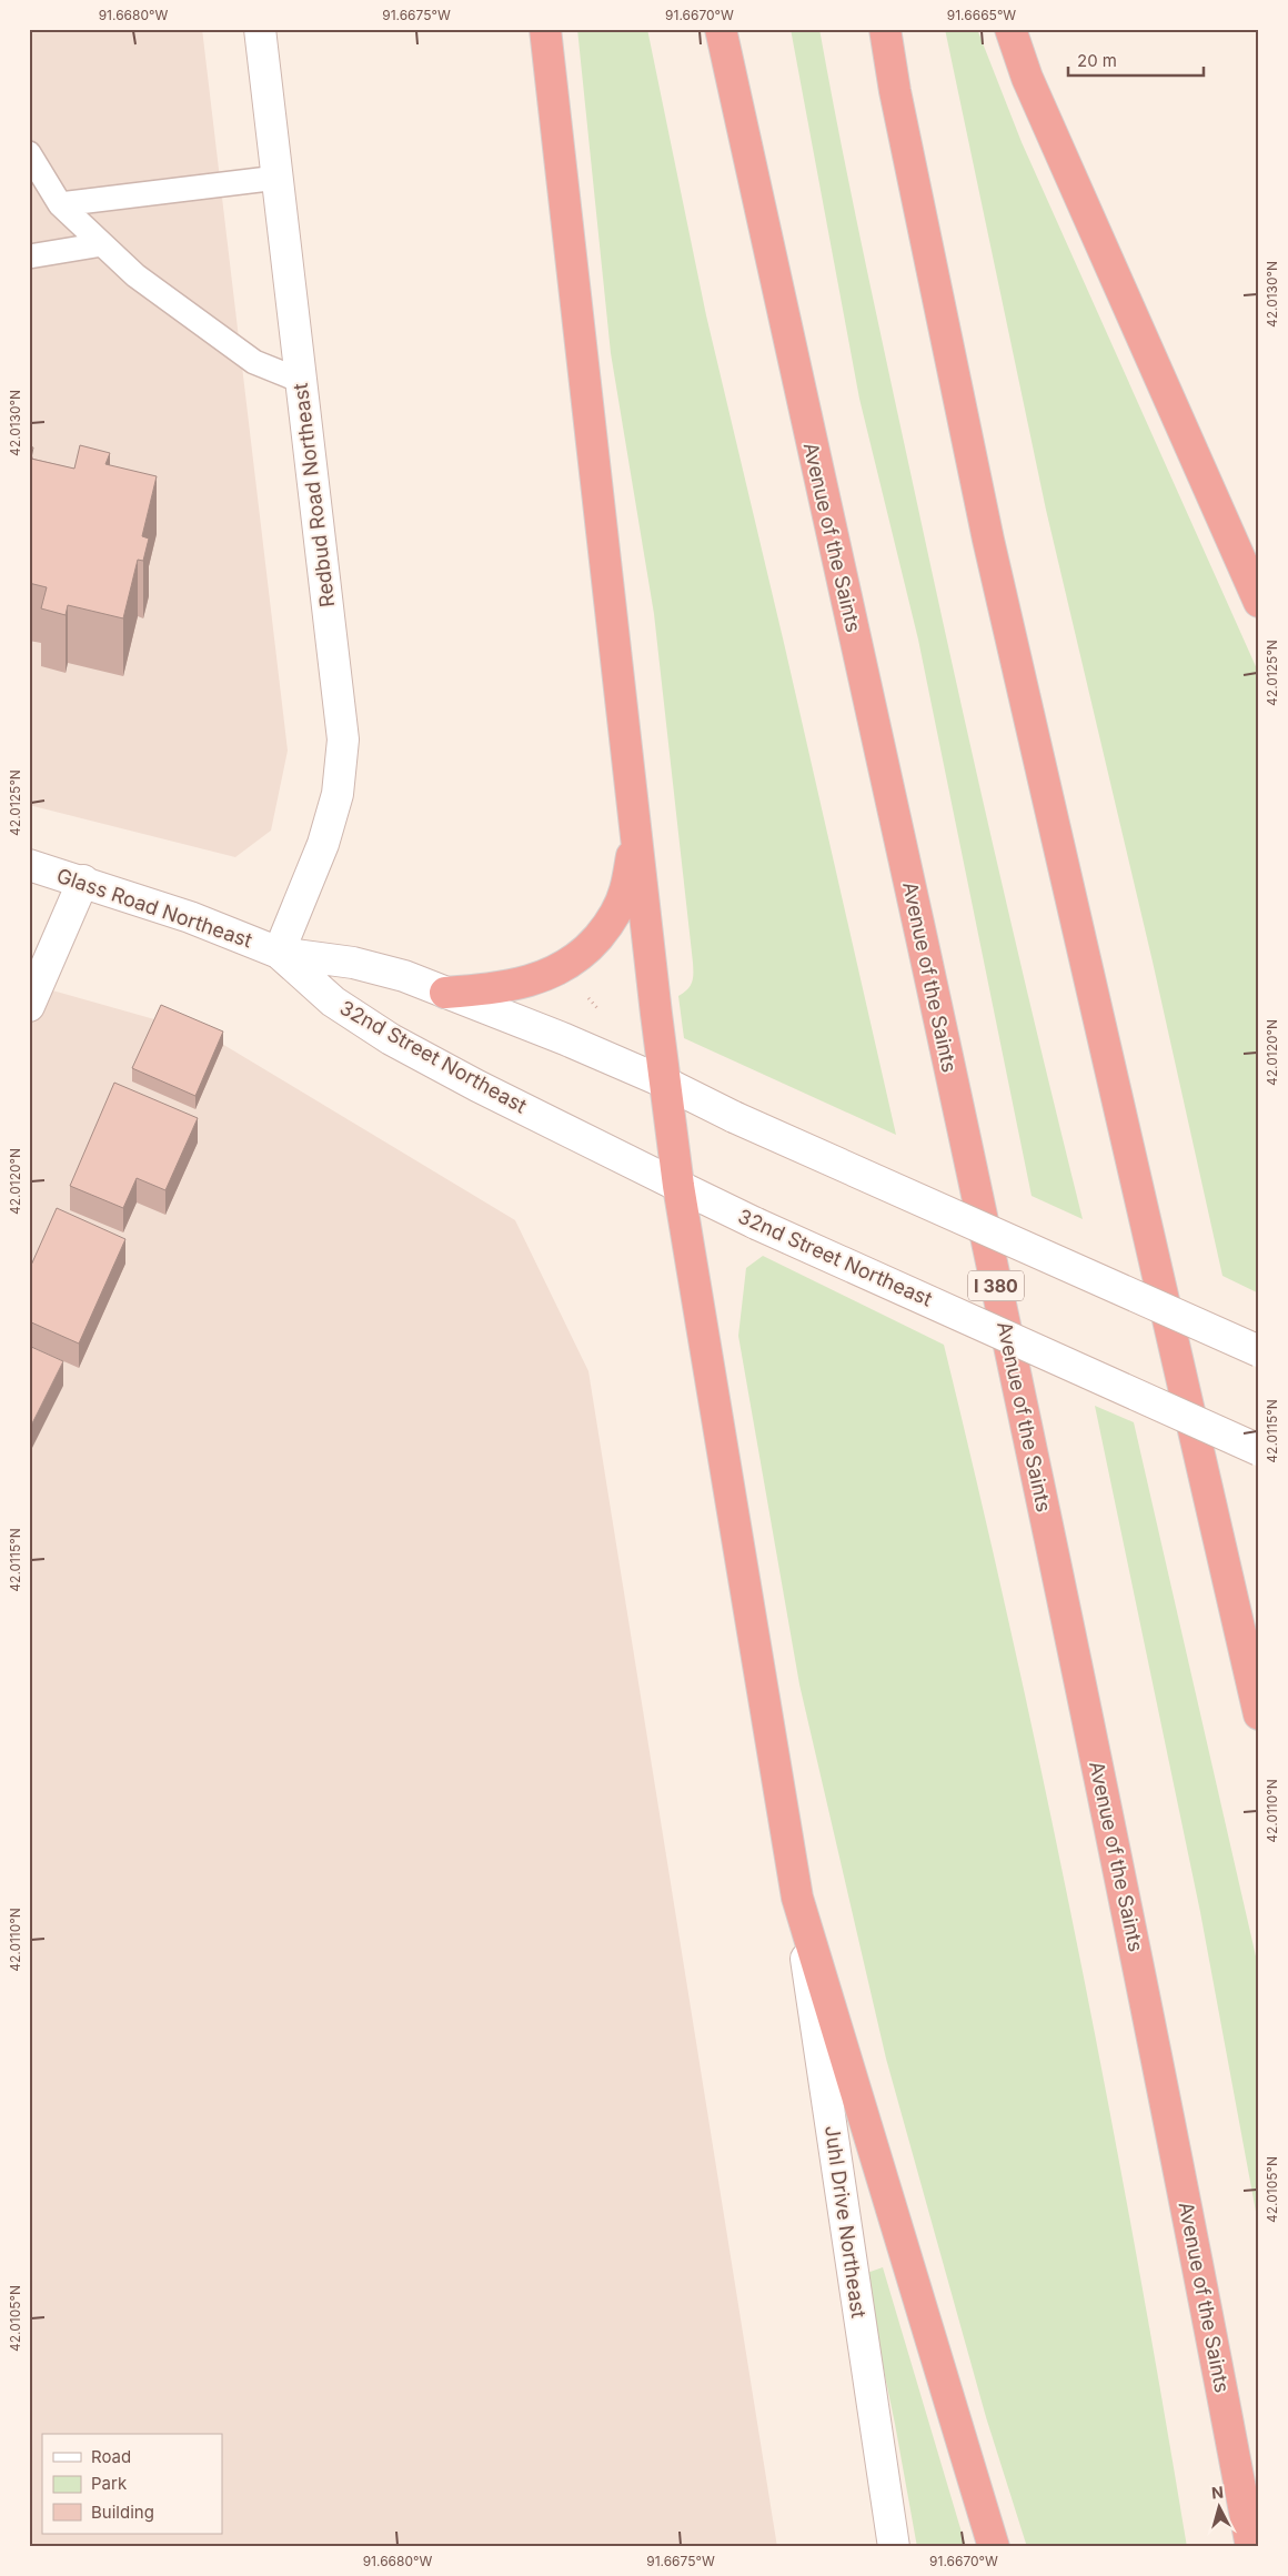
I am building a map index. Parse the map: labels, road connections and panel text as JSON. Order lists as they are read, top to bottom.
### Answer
{
  "streets": {
    "highway": ["Avenue of the Saints", "I 380"],
    "street": [
      "Redbud Road Northeast",
      "Glass Road Northeast",
      "32nd Street Northeast",
      "Juhl Drive Northeast"
    ]
  },
  "crossings": [
    ["Redbud Road Northeast", "Glass Road Northeast"],
    ["Redbud Road Northeast", "32nd Street Northeast"],
    ["Glass Road Northeast", "32nd Street Northeast"]
  ],
  "legend": ["Road", "Park", "Building"],
  "scale_bar": "20 m",
  "north": "top",
  "coordinates": [
    "91.6680°W",
    "91.6675°W",
    "91.6670°W",
    "91.6665°W",
    "42.0130°N",
    "42.0125°N",
    "42.0120°N",
    "42.0115°N",
    "42.0110°N",
    "42.0105°N"
  ]
}
